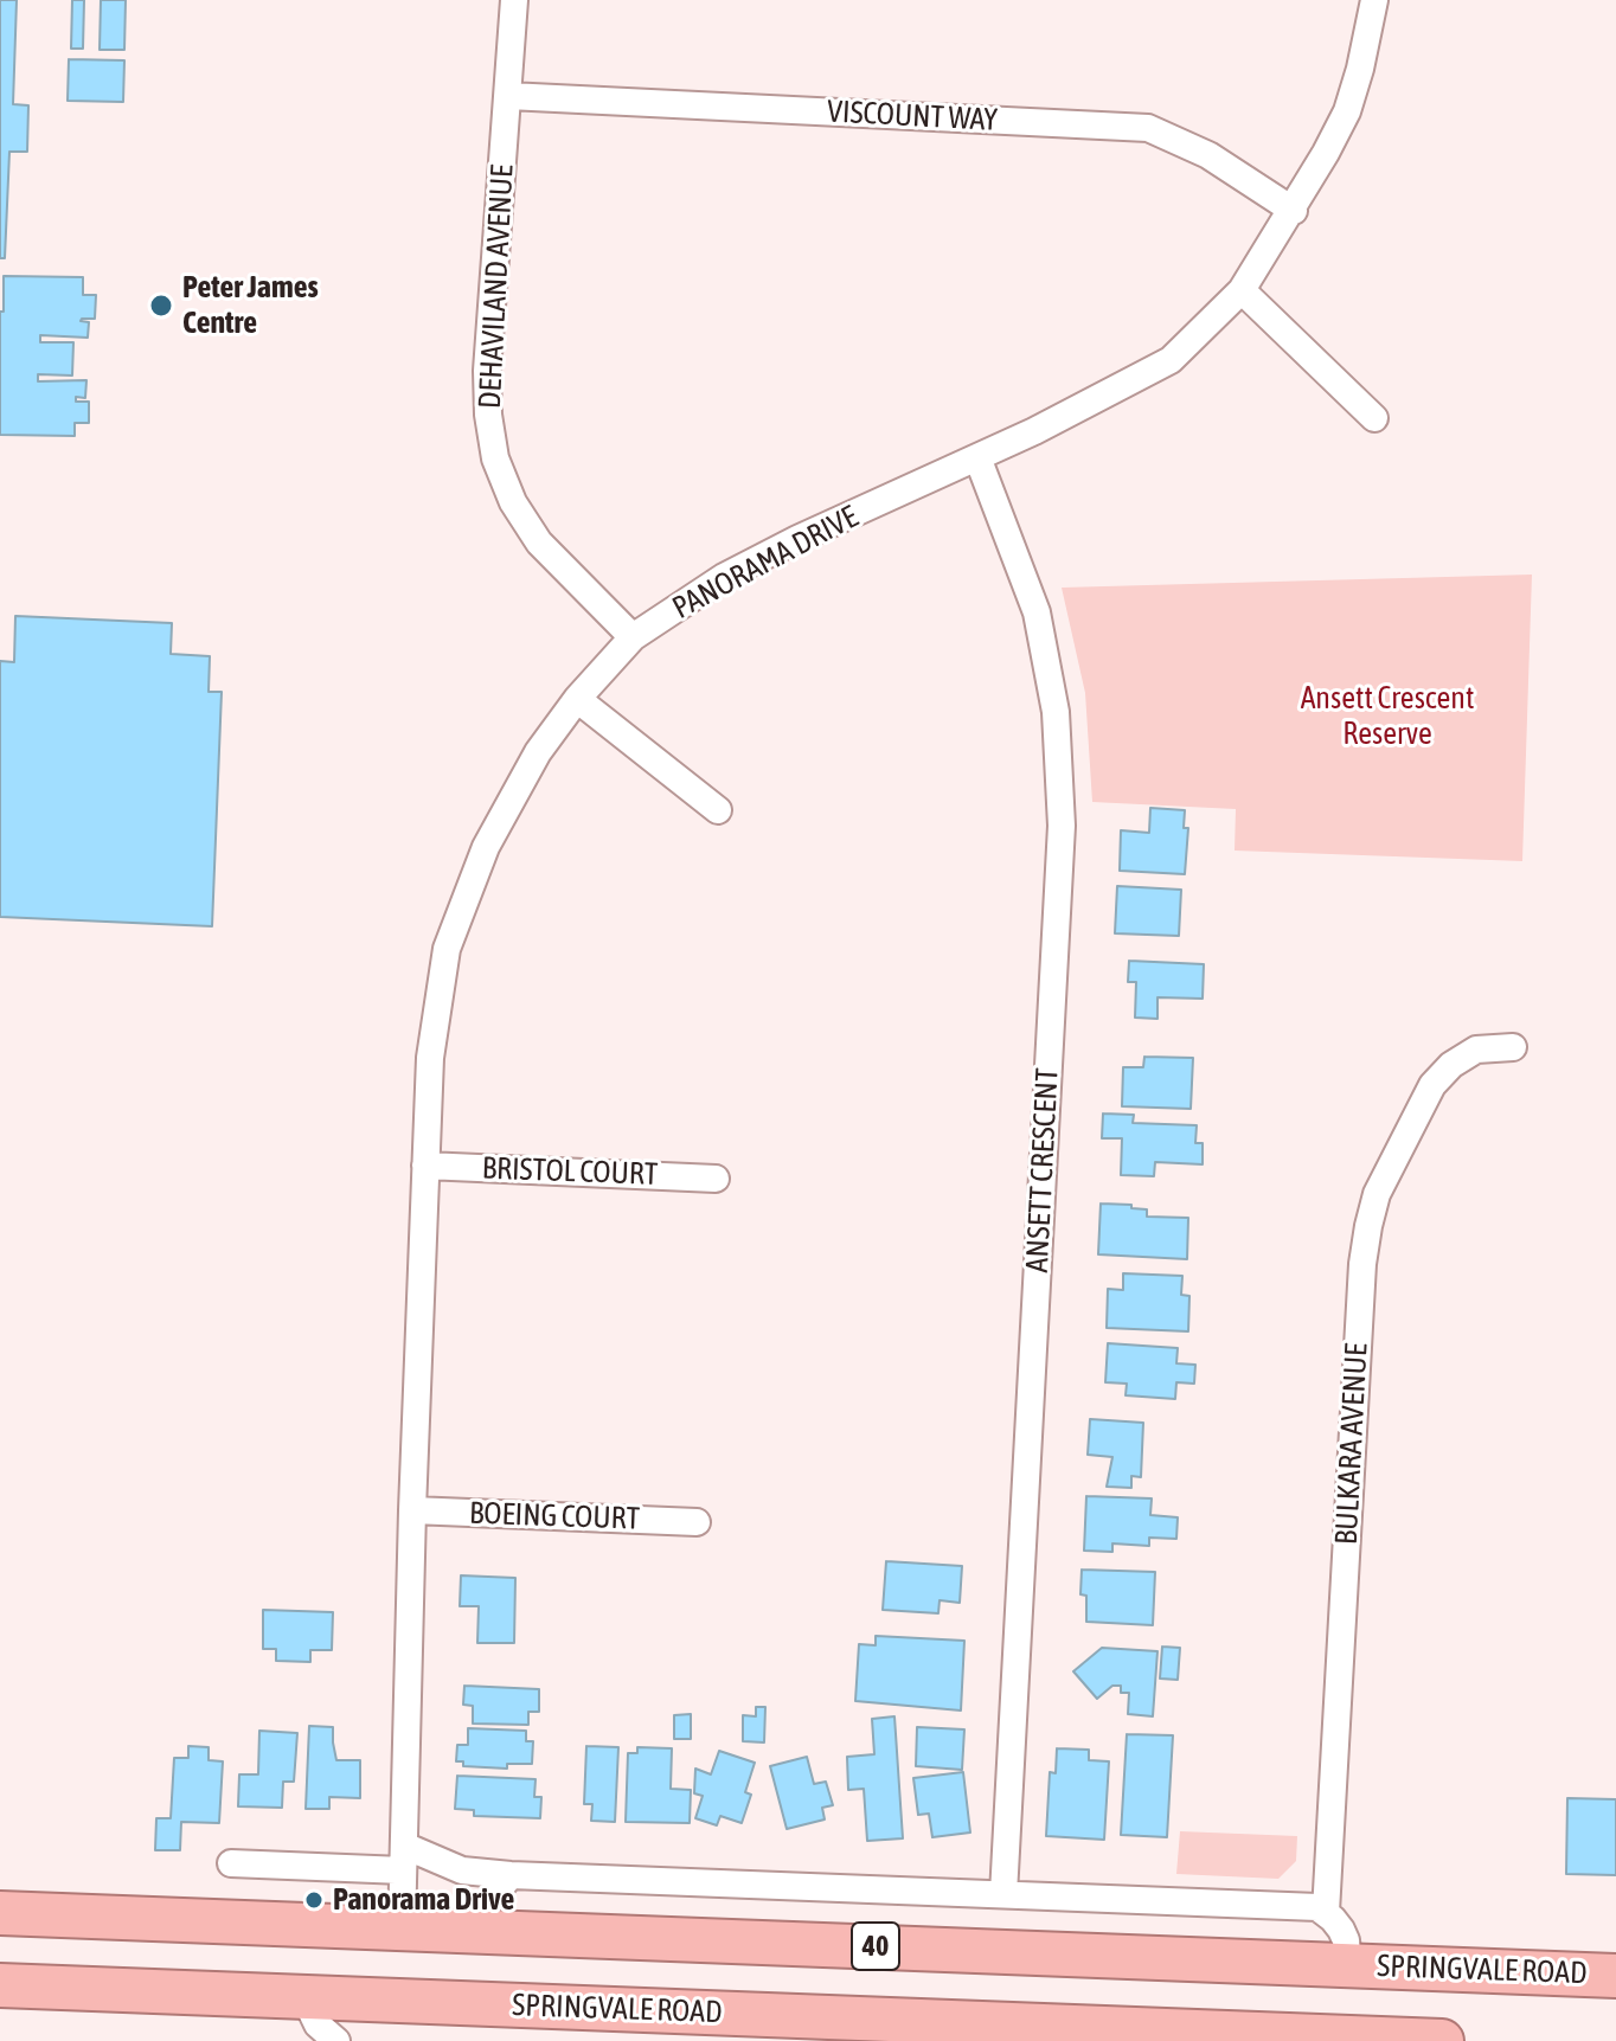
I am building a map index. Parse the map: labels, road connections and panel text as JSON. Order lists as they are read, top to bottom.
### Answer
{
  "streets": {
    "highway": ["40", "SPRINGVALE ROAD"],
    "street": [
      "VISCOUNT WAY",
      "DEHAVILAND AVENUE",
      "PANORAMA DRIVE",
      "ANSETT CRESCENT",
      "BRISTOL COURT",
      "BULKARA AVENUE",
      "BOEING COURT"
    ]
  },
  "crossings": [
    ["VISCOUNT WAY", "DEHAVILAND AVENUE"],
    ["VISCOUNT WAY", "PANORAMA DRIVE"],
    ["DEHAVILAND AVENUE", "PANORAMA DRIVE"],
    ["PANORAMA DRIVE", "ANSETT CRESCENT"],
    ["PANORAMA DRIVE", "BRISTOL COURT"],
    ["PANORAMA DRIVE", "BOEING COURT"],
    ["PANORAMA DRIVE", "SPRINGVALE ROAD"],
    ["BULKARA AVENUE", "SPRINGVALE ROAD"]
  ],
  "parks": ["Ansett Crescent Reserve"],
  "places": ["Peter James Centre", "Panorama Drive"]
}
